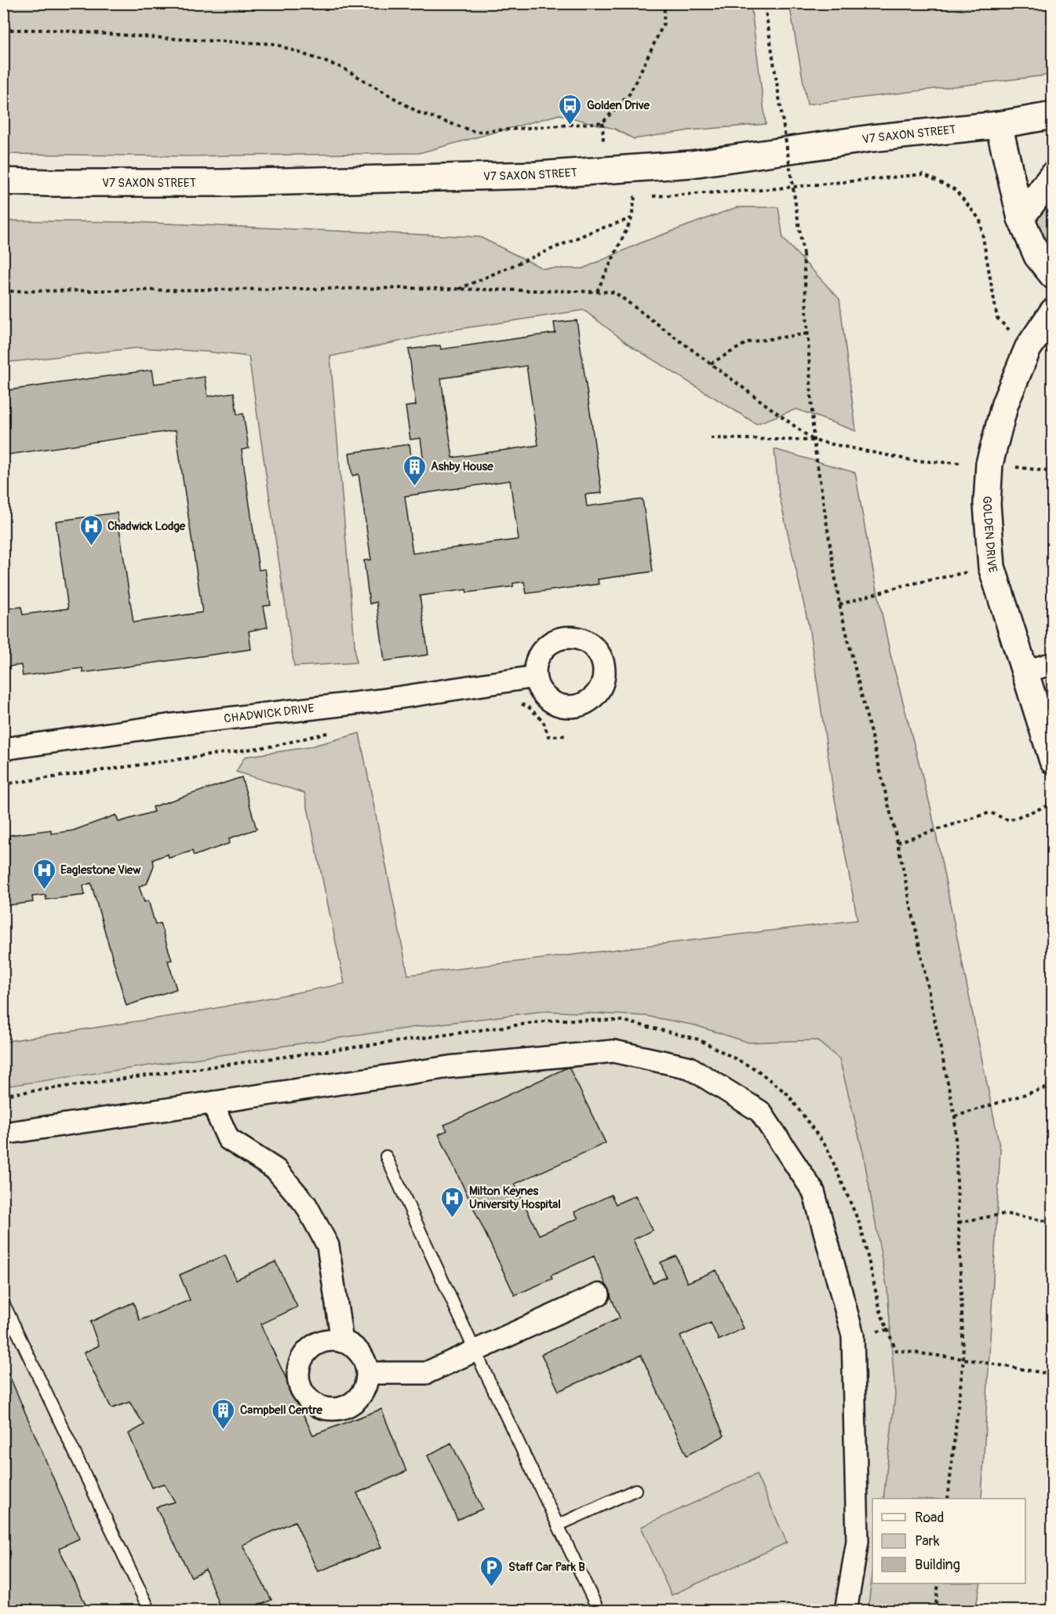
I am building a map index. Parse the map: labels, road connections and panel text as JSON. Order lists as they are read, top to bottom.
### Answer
{
  "streets": {
    "street": ["V7 SAXON STREET", "GOLDEN DRIVE", "CHADWICK DRIVE"]
  },
  "places": {
    "bus stop": ["Golden Drive"],
    "building": ["Ashby House", "Campbell Centre"],
    "hospital": ["Chadwick Lodge", "Eaglestone View", "Milton Keynes University Hospital"],
    "parking": ["Staff Car Park B"]
  },
  "legend": ["Road", "Park", "Building"]
}
